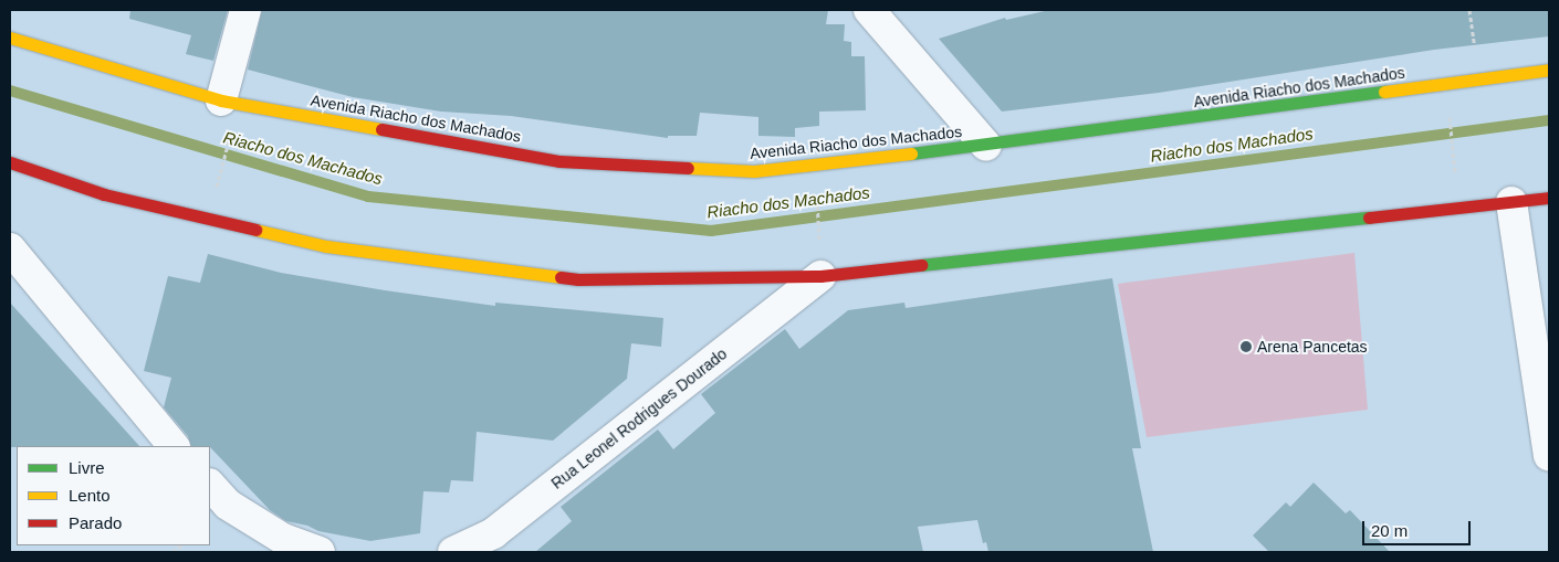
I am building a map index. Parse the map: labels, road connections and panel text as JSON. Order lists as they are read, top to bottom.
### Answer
{
  "streets": {
    "street": ["Avenida Riacho dos Machados", "Rua Leonel Rodrigues Dourado"]
  },
  "water": ["Riacho dos Machados"],
  "places": ["Arena Pancetas"],
  "legend": ["Livre", "Lento", "Parado"],
  "scale_bar": "20 m"
}
